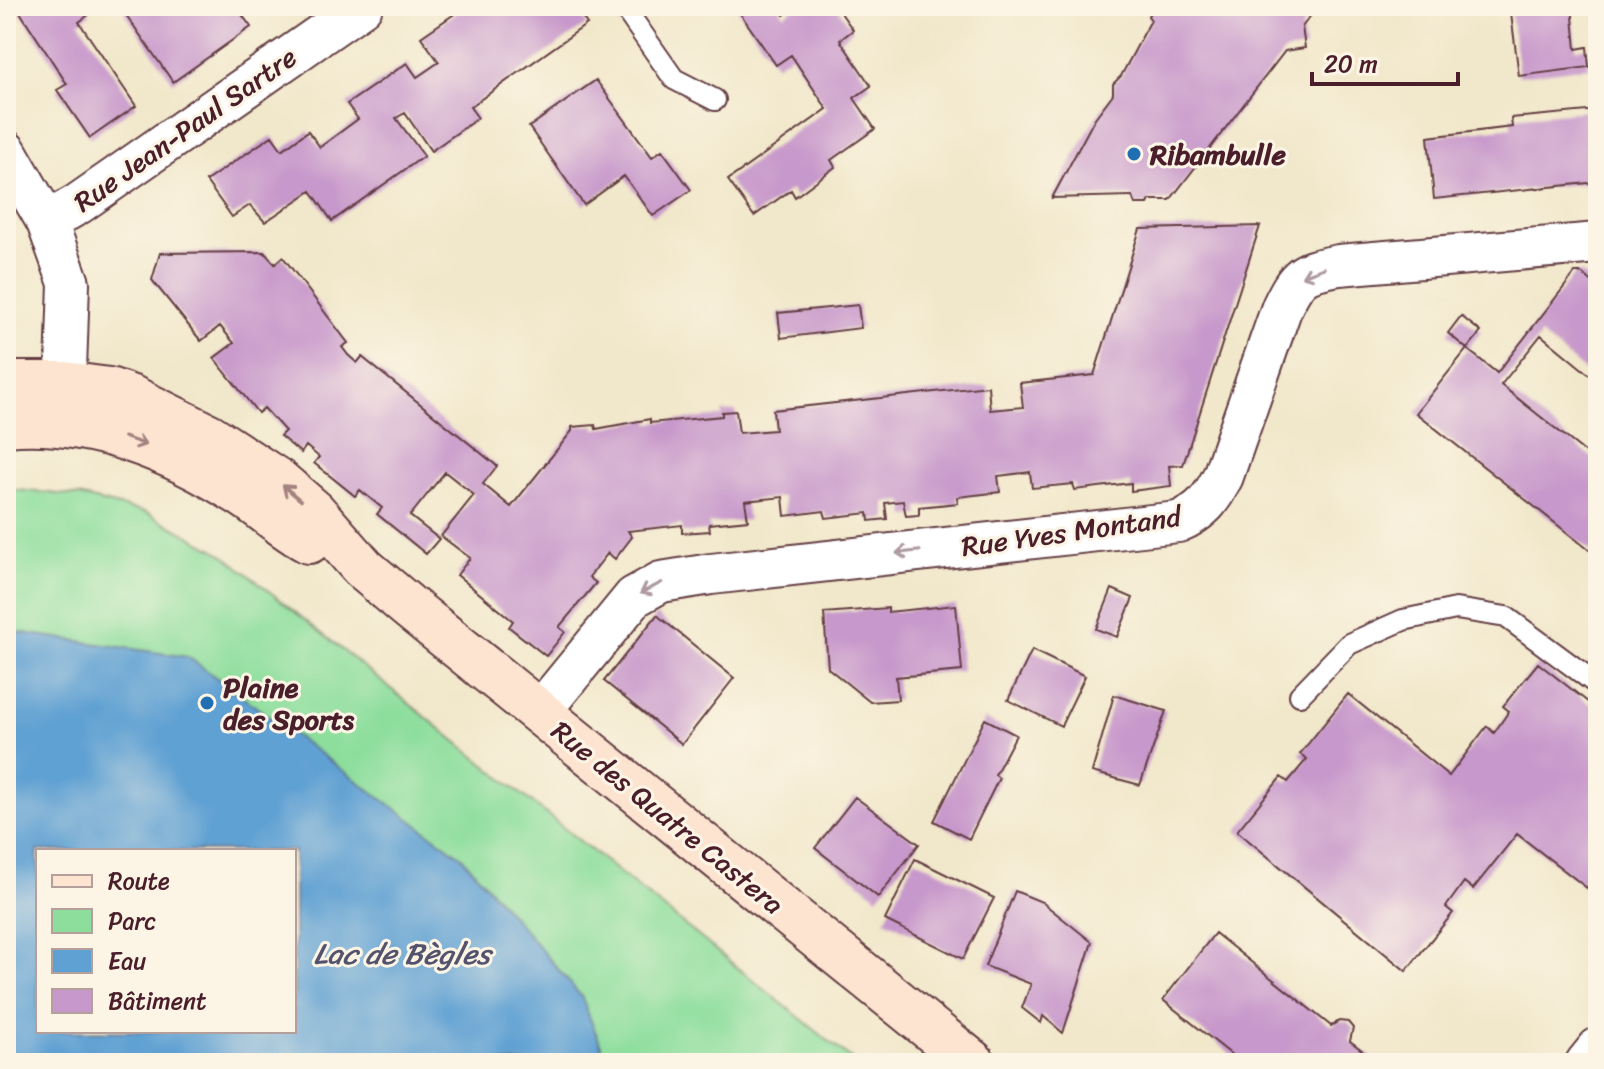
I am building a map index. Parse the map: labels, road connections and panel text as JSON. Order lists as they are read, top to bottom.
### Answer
{
  "streets": {
    "street": ["Rue Jean-Paul Sartre", "Rue Yves Montand", "Rue des Quatre Castera"]
  },
  "crossings": [
    ["Rue Yves Montand", "Rue des Quatre Castera"]
  ],
  "one_way": ["Rue Yves Montand"],
  "water": ["Lac de Bègles"],
  "places": ["Ribambulle", "Plaine des Sports"],
  "legend": [
    "Route",
    "Parc",
    "Eau",
    "Bâtiment"
  ],
  "scale_bar": "20 m"
}
